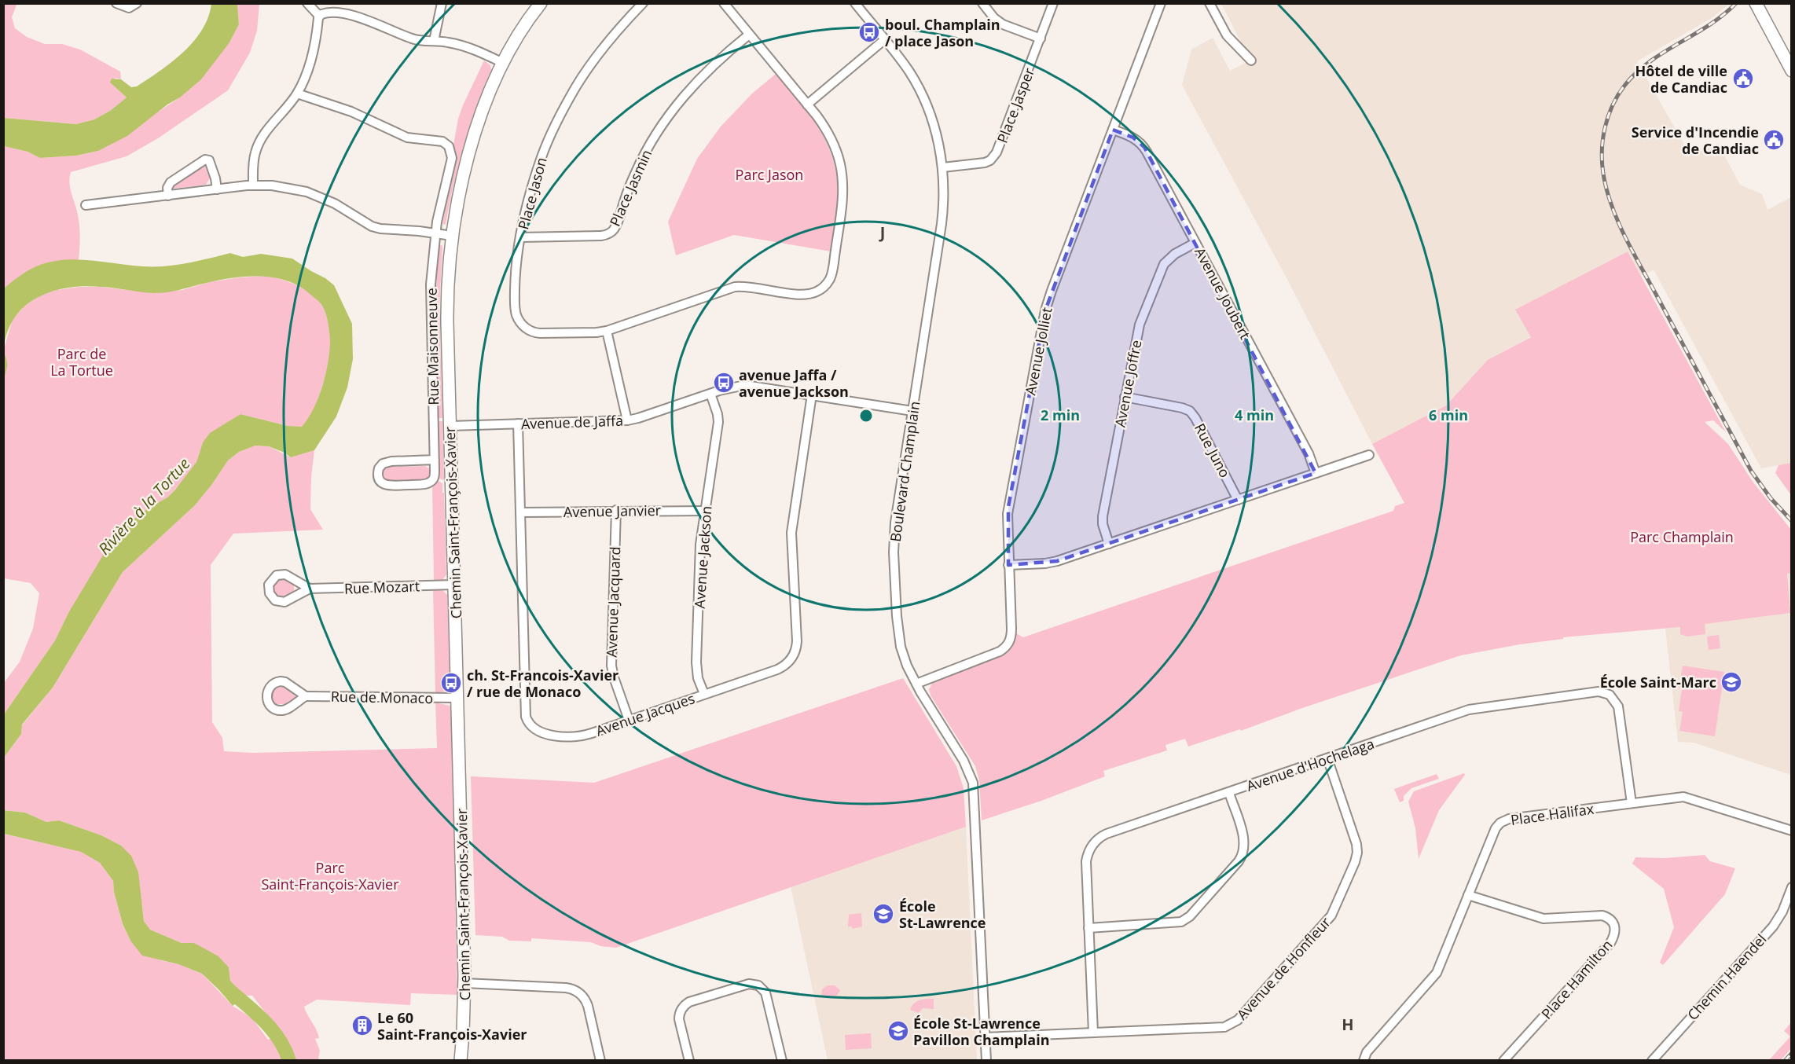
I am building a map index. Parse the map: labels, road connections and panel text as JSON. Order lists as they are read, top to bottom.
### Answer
{
  "streets": {
    "street": [
      "Place Jasper",
      "Place Jasmin",
      "Place Jason",
      "Avenue Joubert",
      "Rue Maisonneuve",
      "Avenue Jolliet",
      "Avenue Joffre",
      "Avenue de Jaffa",
      "Rue Juno",
      "Boulevard Champlain",
      "Avenue Janvier",
      "Chemin Saint-François-Xavier",
      "Avenue Jackson",
      "Rue Mozart",
      "Avenue Jacquard",
      "Rue de Monaco",
      "Avenue Jacques",
      "Avenue d'Hochelaga",
      "Place Halifax",
      "Avenue de Honfleur",
      "Chemin Haendel",
      "Place Hamilton"
    ]
  },
  "crossings": [
    ["Place Jasper", "Boulevard Champlain"],
    ["Place Jasmin", "Place Jason"],
    ["Avenue Joubert", "Avenue Jolliet"],
    ["Avenue Joubert", "Avenue Joffre"],
    ["Avenue Jolliet", "Boulevard Champlain"],
    ["Avenue Joffre", "Rue Juno"],
    ["Avenue de Jaffa", "Boulevard Champlain"],
    ["Avenue de Jaffa", "Chemin Saint-François-Xavier"],
    ["Avenue de Jaffa", "Avenue Jackson"],
    ["Avenue de Jaffa", "Avenue Jacques"],
    ["Boulevard Champlain", "Avenue de Honfleur"],
    ["Avenue Janvier", "Avenue Jackson"],
    ["Avenue Janvier", "Avenue Jacquard"],
    ["Avenue Janvier", "Avenue Jacques"],
    ["Chemin Saint-François-Xavier", "Rue Mozart"],
    ["Chemin Saint-François-Xavier", "Rue de Monaco"],
    ["Avenue Jackson", "Avenue Jacques"],
    ["Avenue Jacquard", "Avenue Jacques"],
    ["Avenue d'Hochelaga", "Place Halifax"],
    ["Avenue d'Hochelaga", "Avenue de Honfleur"],
    ["Place Halifax", "Place Hamilton"]
  ],
  "districts": ["J", "H"],
  "water": ["Rivière à la Tortue"],
  "parks": [
    "Parc Jason",
    "Parc de La Tortue",
    "Parc Champlain",
    "Parc Saint-François-Xavier"
  ],
  "places": {
    "bus stop": ["boul. Champlain / place Jason", "avenue Jaffa / avenue Jackson", "ch. St-Francois-Xavier / rue de Monaco"],
    "public building": ["Hôtel de ville de Candiac", "Service d'Incendie de Candiac"],
    "school or university": ["École Saint-Marc", "École St-Lawrence", "École St-Lawrence Pavillon Champlain"],
    "building": ["Le 60 Saint-François-Xavier"]
  },
  "rings": ["2 min", "4 min", "6 min"]
}
